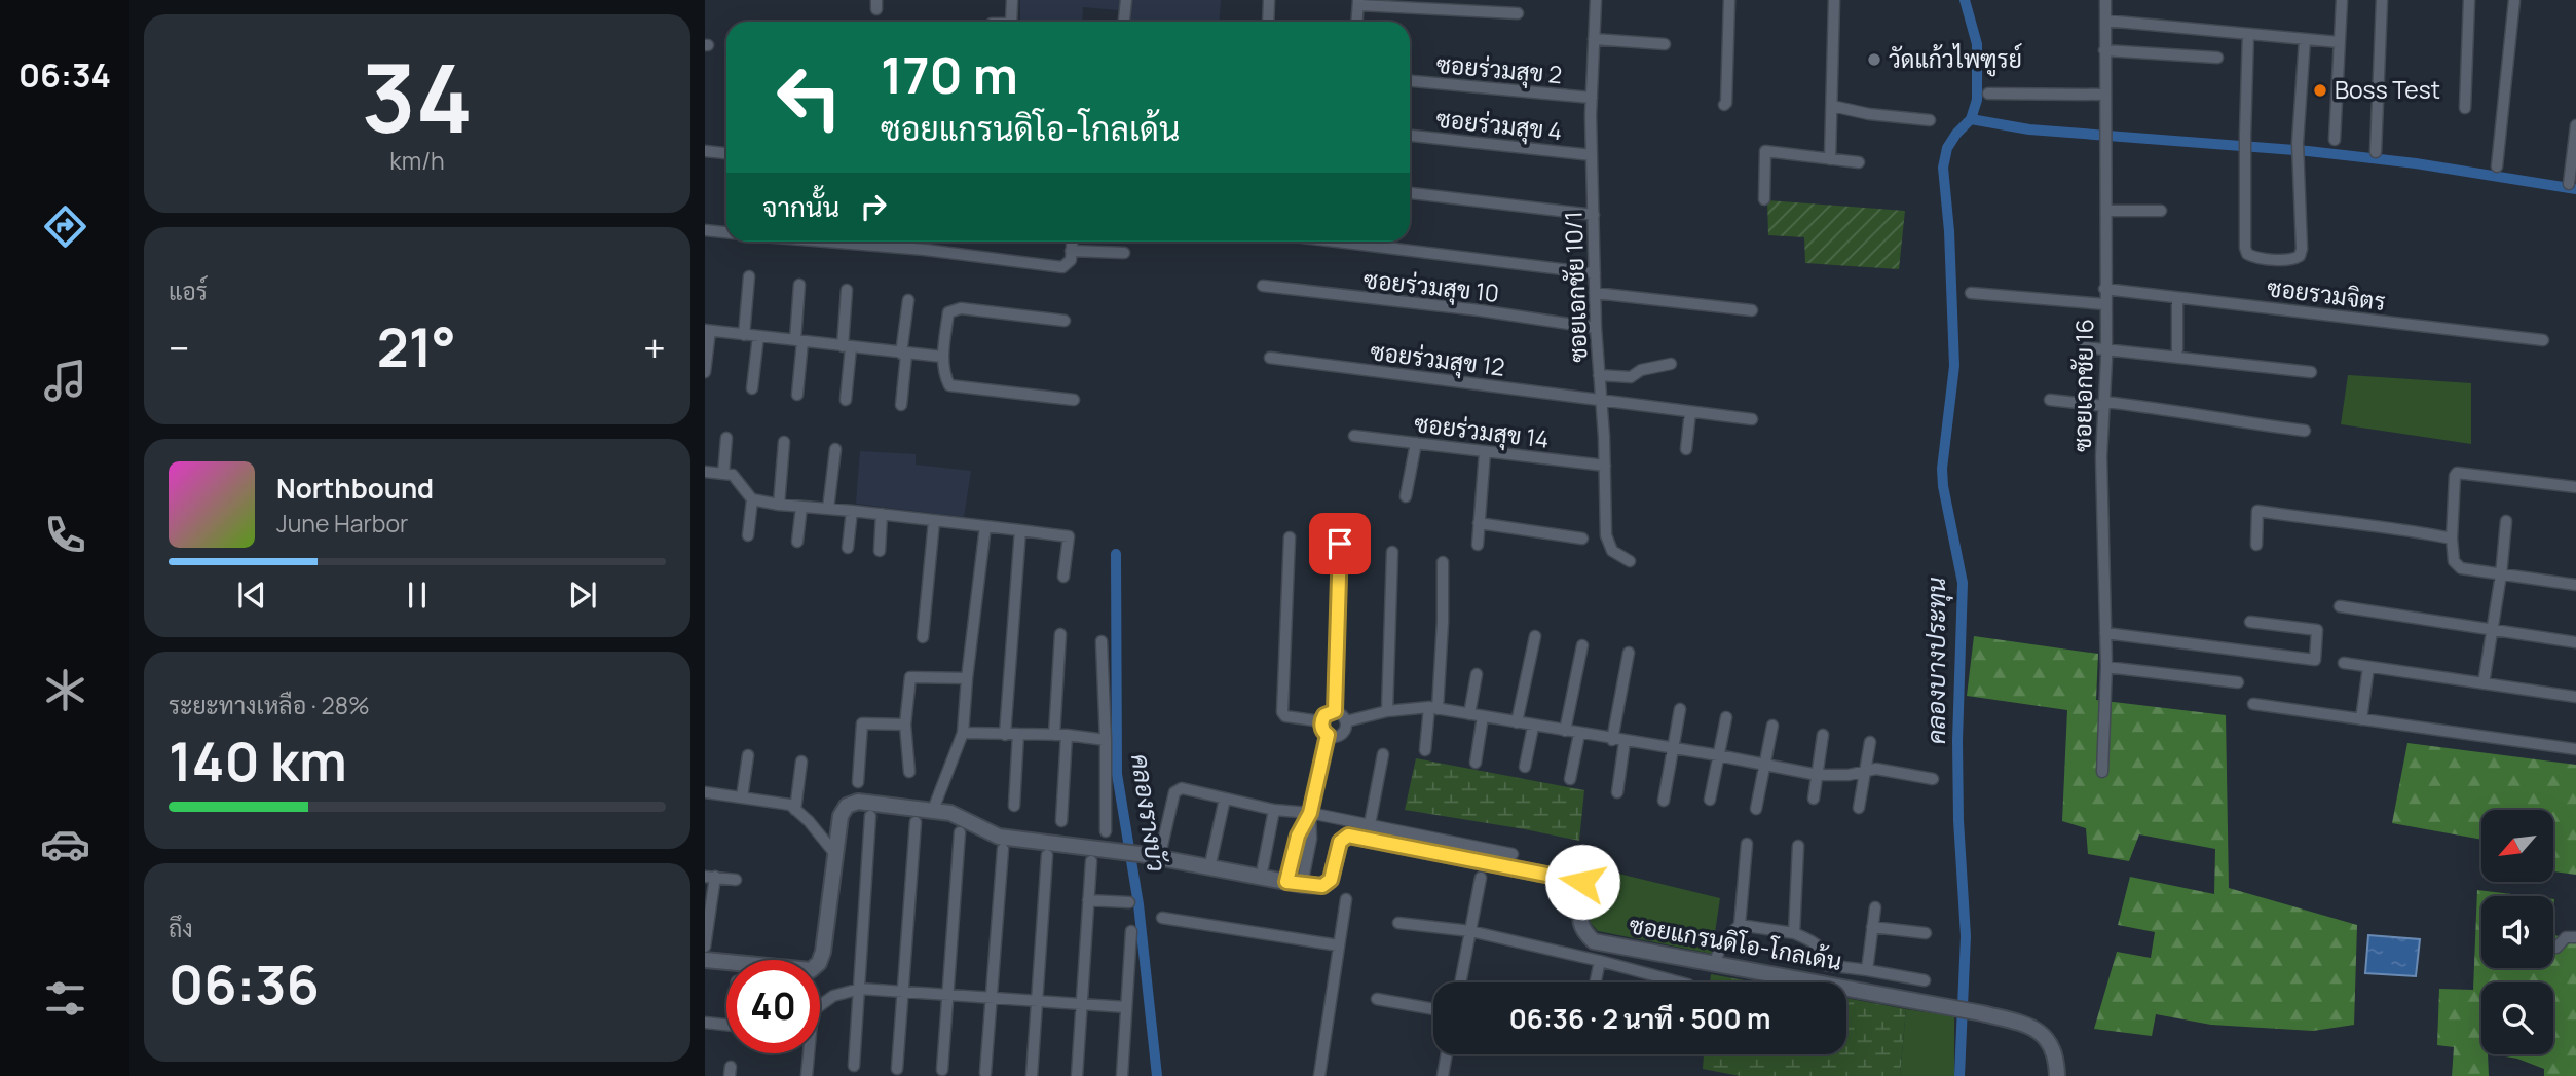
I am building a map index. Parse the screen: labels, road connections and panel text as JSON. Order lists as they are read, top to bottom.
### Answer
{
  "streets": {
    "street": [
      "ซอยร่วมสุข 2",
      "ซอยร่วมสุข 4",
      "ซอยร่วมสุข 10",
      "ซอยเอกชัย 10/1",
      "ซอยรวมจิตร",
      "ซอยร่วมสุข 12",
      "ซอยเอกชัย 16",
      "ซอยร่วมสุข 14",
      "ซอยแกรนดิโอ-โกลเด้น"
    ]
  },
  "crossings": [
    ["ซอยร่วมสุข 2", "ซอยเอกชัย 10/1"],
    ["ซอยร่วมสุข 4", "ซอยเอกชัย 10/1"],
    ["ซอยร่วมสุข 10", "ซอยเอกชัย 10/1"],
    ["ซอยเอกชัย 10/1", "ซอยร่วมสุข 12"],
    ["ซอยเอกชัย 10/1", "ซอยร่วมสุข 14"],
    ["ซอยรวมจิตร", "ซอยเอกชัย 16"]
  ],
  "water": ["คลองบางประทุน", "คลองรางบัว"],
  "places": ["วัดแก้วไพฑูรย์", "Boss Test"],
  "north": "bottom left",
  "page": {
    "tabs": "06:34",
    "tile": [
      ["34", "km/h"],
      "แอร์",
      ["ระยะทางเหลือ · 28%", "140 km"],
      ["ถึง", "06:36"]
    ],
    "turn": ["170 m", "ซอยแกรนดิโอ-โกลเด้น"],
    "then": "จากนั้น",
    "heat": ["−", "21°", "+"],
    "song": ["Northbound", "June Harbor"],
    "limit": "40",
    "trip": "06:36 · 2 นาที · 500 m"
  }
}
